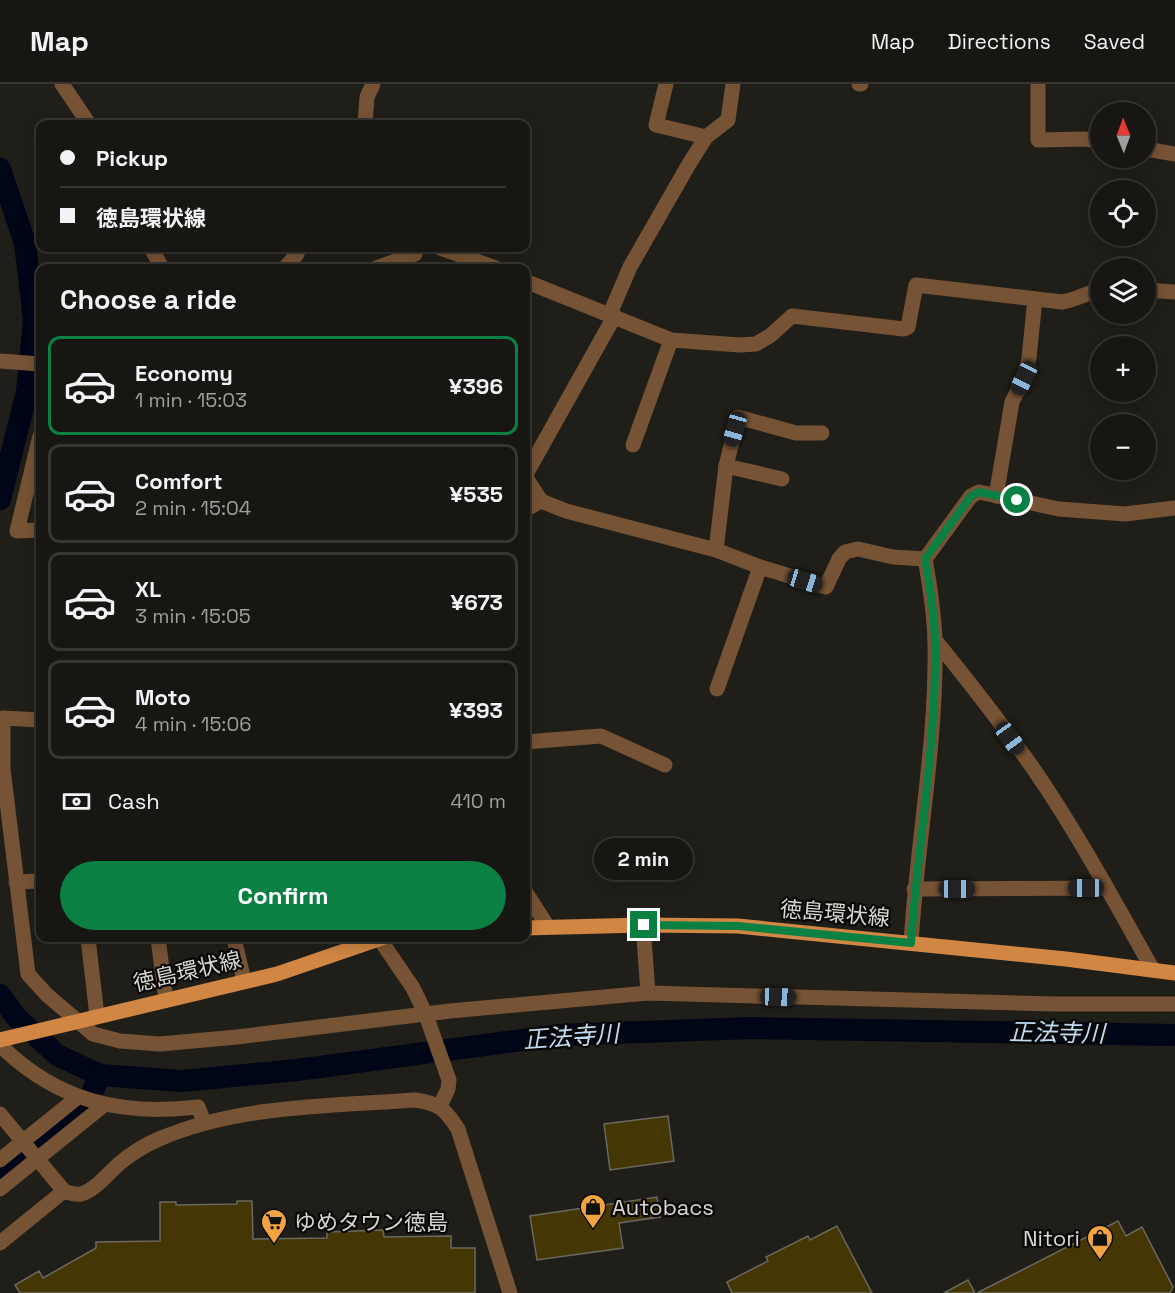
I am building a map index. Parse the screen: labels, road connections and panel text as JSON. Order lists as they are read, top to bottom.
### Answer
{
  "streets": {
    "main road": ["徳島環状線"]
  },
  "water": ["正法寺川"],
  "places": {
    "shop": ["Autobacs", "Nitori"],
    "supermarket": ["ゆめタウン徳島"]
  },
  "north": "top",
  "page": {
    "header": "Map",
    "nav": ["Map", "Directions", "Saved"],
    "map_buttons": ["+", "−"],
    "banner": ["Pickup", "徳島環状線"],
    "heading": "Choose a ride",
    "list": [
      {
        "name": "Economy",
        "note": "1 min · 15:03",
        "value": "¥396"
      },
      {
        "name": "Comfort",
        "note": "2 min · 15:04",
        "value": "¥535"
      },
      {
        "name": "XL",
        "note": "3 min · 15:05",
        "value": "¥673"
      },
      {
        "name": "Moto",
        "note": "4 min · 15:06",
        "value": "¥393"
      }
    ],
    "pay": ["Cash", "410 m"],
    "bubble": "2 min",
    "buttons": "Confirm"
  }
}
